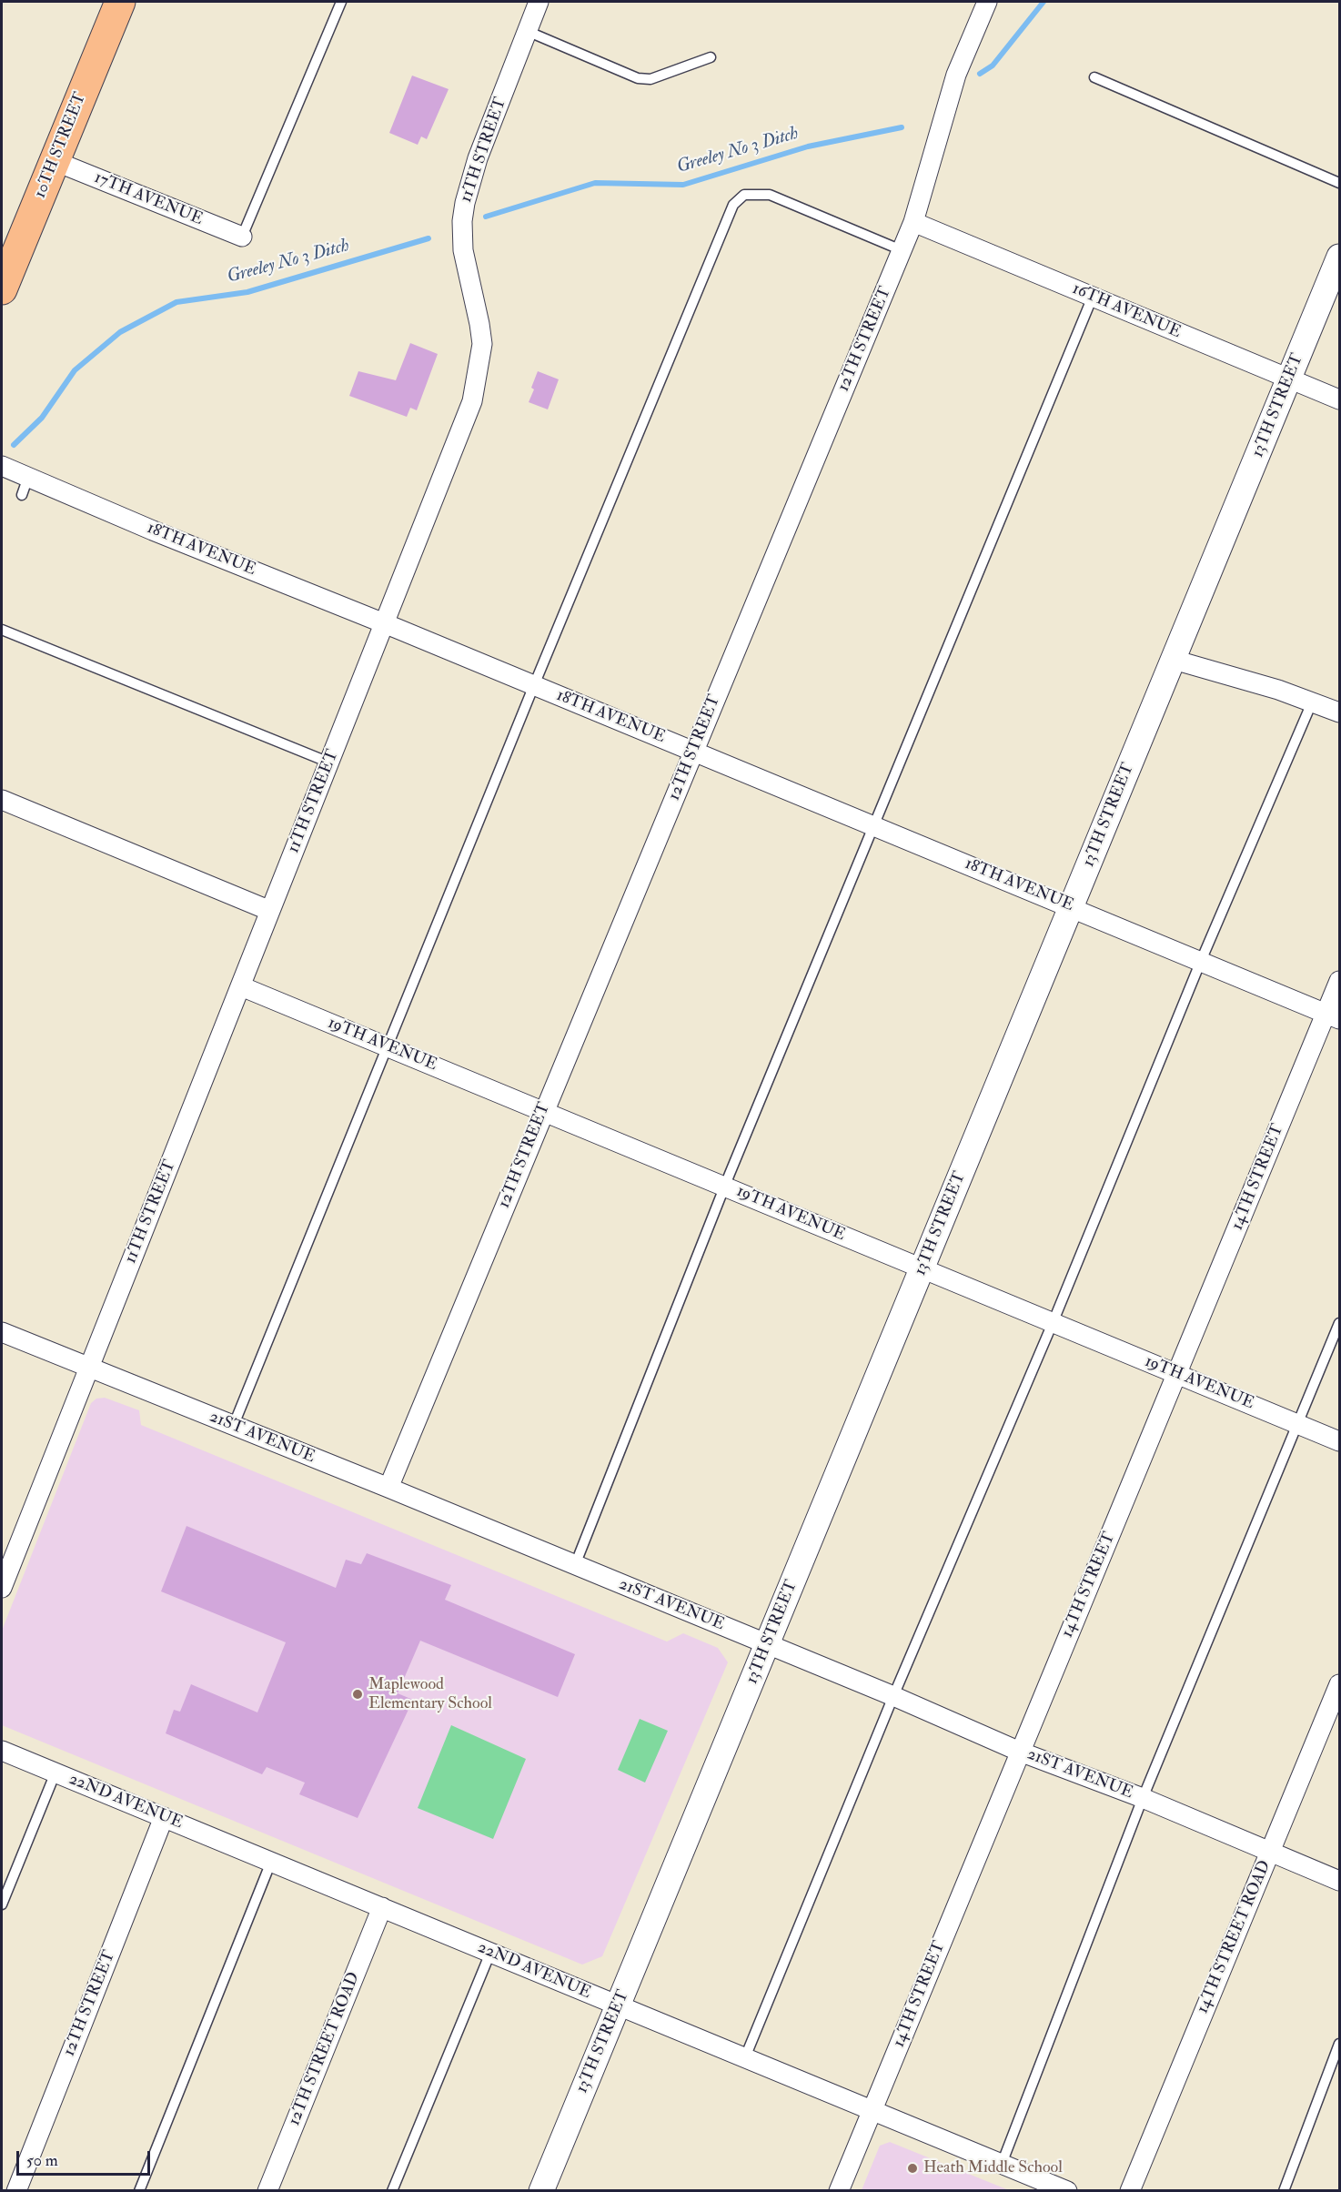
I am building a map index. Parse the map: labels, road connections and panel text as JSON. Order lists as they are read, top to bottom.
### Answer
{
  "streets": {
    "main road": ["10TH STREET"],
    "street": [
      "11TH STREET",
      "17TH AVENUE",
      "16TH AVENUE",
      "12TH STREET",
      "13TH STREET",
      "18TH AVENUE",
      "19TH AVENUE",
      "14TH STREET",
      "21ST AVENUE",
      "22ND AVENUE",
      "14TH STREET ROAD",
      "12TH STREET ROAD"
    ]
  },
  "crossings": [
    ["10TH STREET", "17TH AVENUE"],
    ["11TH STREET", "18TH AVENUE"],
    ["11TH STREET", "19TH AVENUE"],
    ["11TH STREET", "21ST AVENUE"],
    ["16TH AVENUE", "12TH STREET"],
    ["16TH AVENUE", "13TH STREET"],
    ["12TH STREET", "18TH AVENUE"],
    ["12TH STREET", "19TH AVENUE"],
    ["12TH STREET", "21ST AVENUE"],
    ["12TH STREET", "22ND AVENUE"],
    ["13TH STREET", "18TH AVENUE"],
    ["13TH STREET", "19TH AVENUE"],
    ["13TH STREET", "21ST AVENUE"],
    ["13TH STREET", "22ND AVENUE"],
    ["18TH AVENUE", "14TH STREET"],
    ["19TH AVENUE", "14TH STREET"],
    ["14TH STREET", "21ST AVENUE"],
    ["14TH STREET", "22ND AVENUE"],
    ["21ST AVENUE", "14TH STREET ROAD"],
    ["22ND AVENUE", "12TH STREET ROAD"]
  ],
  "water": ["Greeley No 3 Ditch"],
  "places": ["Maplewood Elementary School", "Heath Middle School"],
  "scale_bar": "50 m"
}
